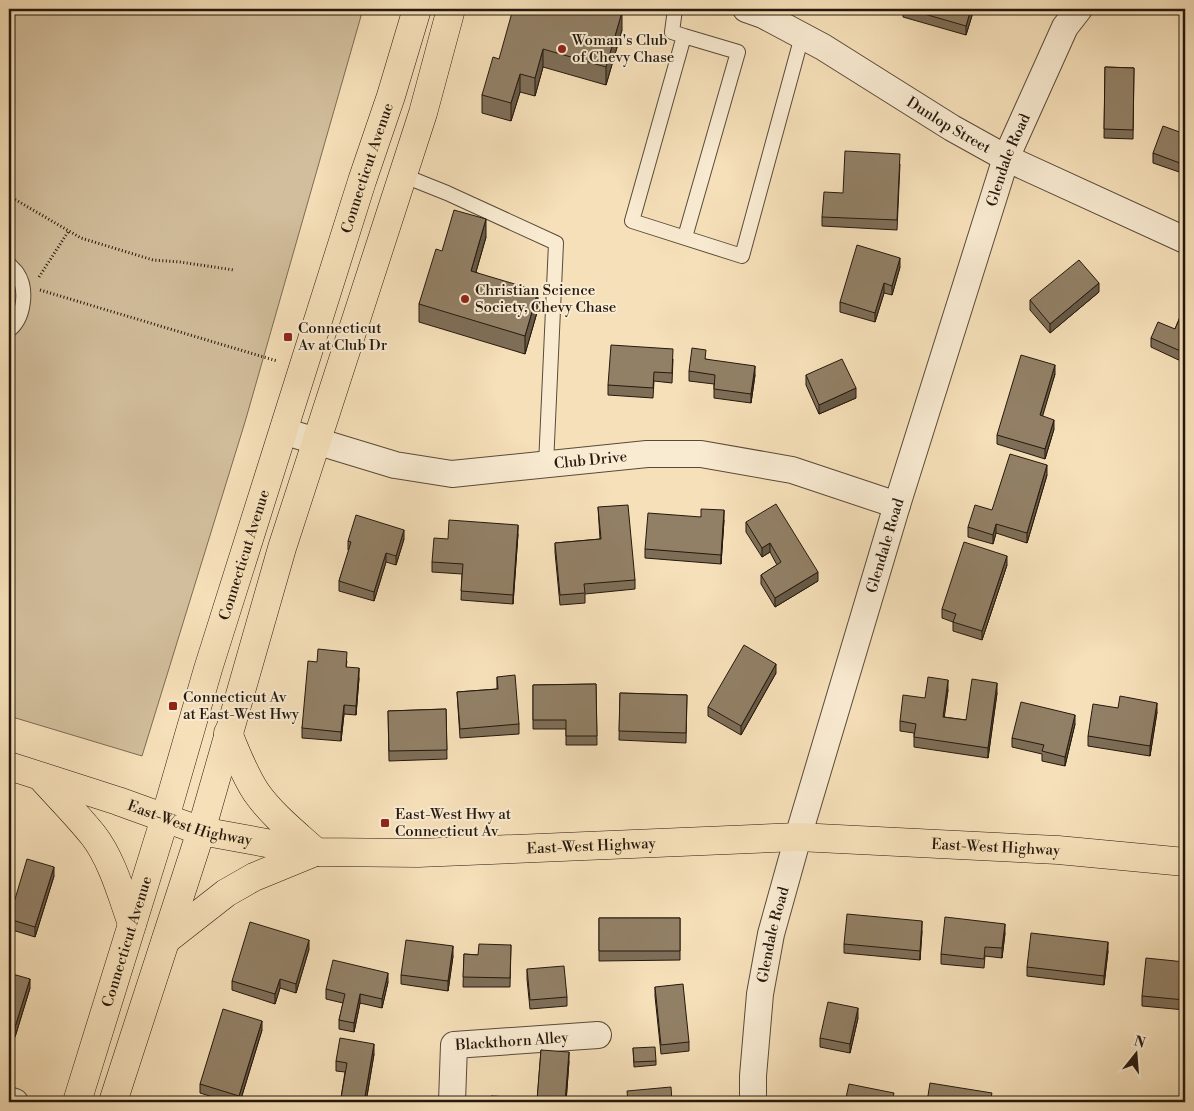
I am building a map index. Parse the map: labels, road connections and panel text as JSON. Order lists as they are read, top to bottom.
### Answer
{
  "streets": {
    "main road": ["Connecticut Avenue", "East-West Highway"],
    "street": [
      "Dunlop Street",
      "Glendale Road",
      "Club Drive",
      "Blackthorn Alley"
    ]
  },
  "crossings": [
    ["Dunlop Street", "Glendale Road"],
    ["Glendale Road", "Club Drive"],
    ["Glendale Road", "East-West Highway"],
    ["Connecticut Avenue", "Club Drive"],
    ["Connecticut Avenue", "East-West Highway"]
  ],
  "places": {
    "other": ["Woman's Club of Chevy Chase", "Christian Science Society, Chevy Chase"],
    "transit": ["Connecticut Av at Club Dr", "Connecticut Av at East-West Hwy", "East-West Hwy at Connecticut Av"]
  },
  "north": "top"
}
